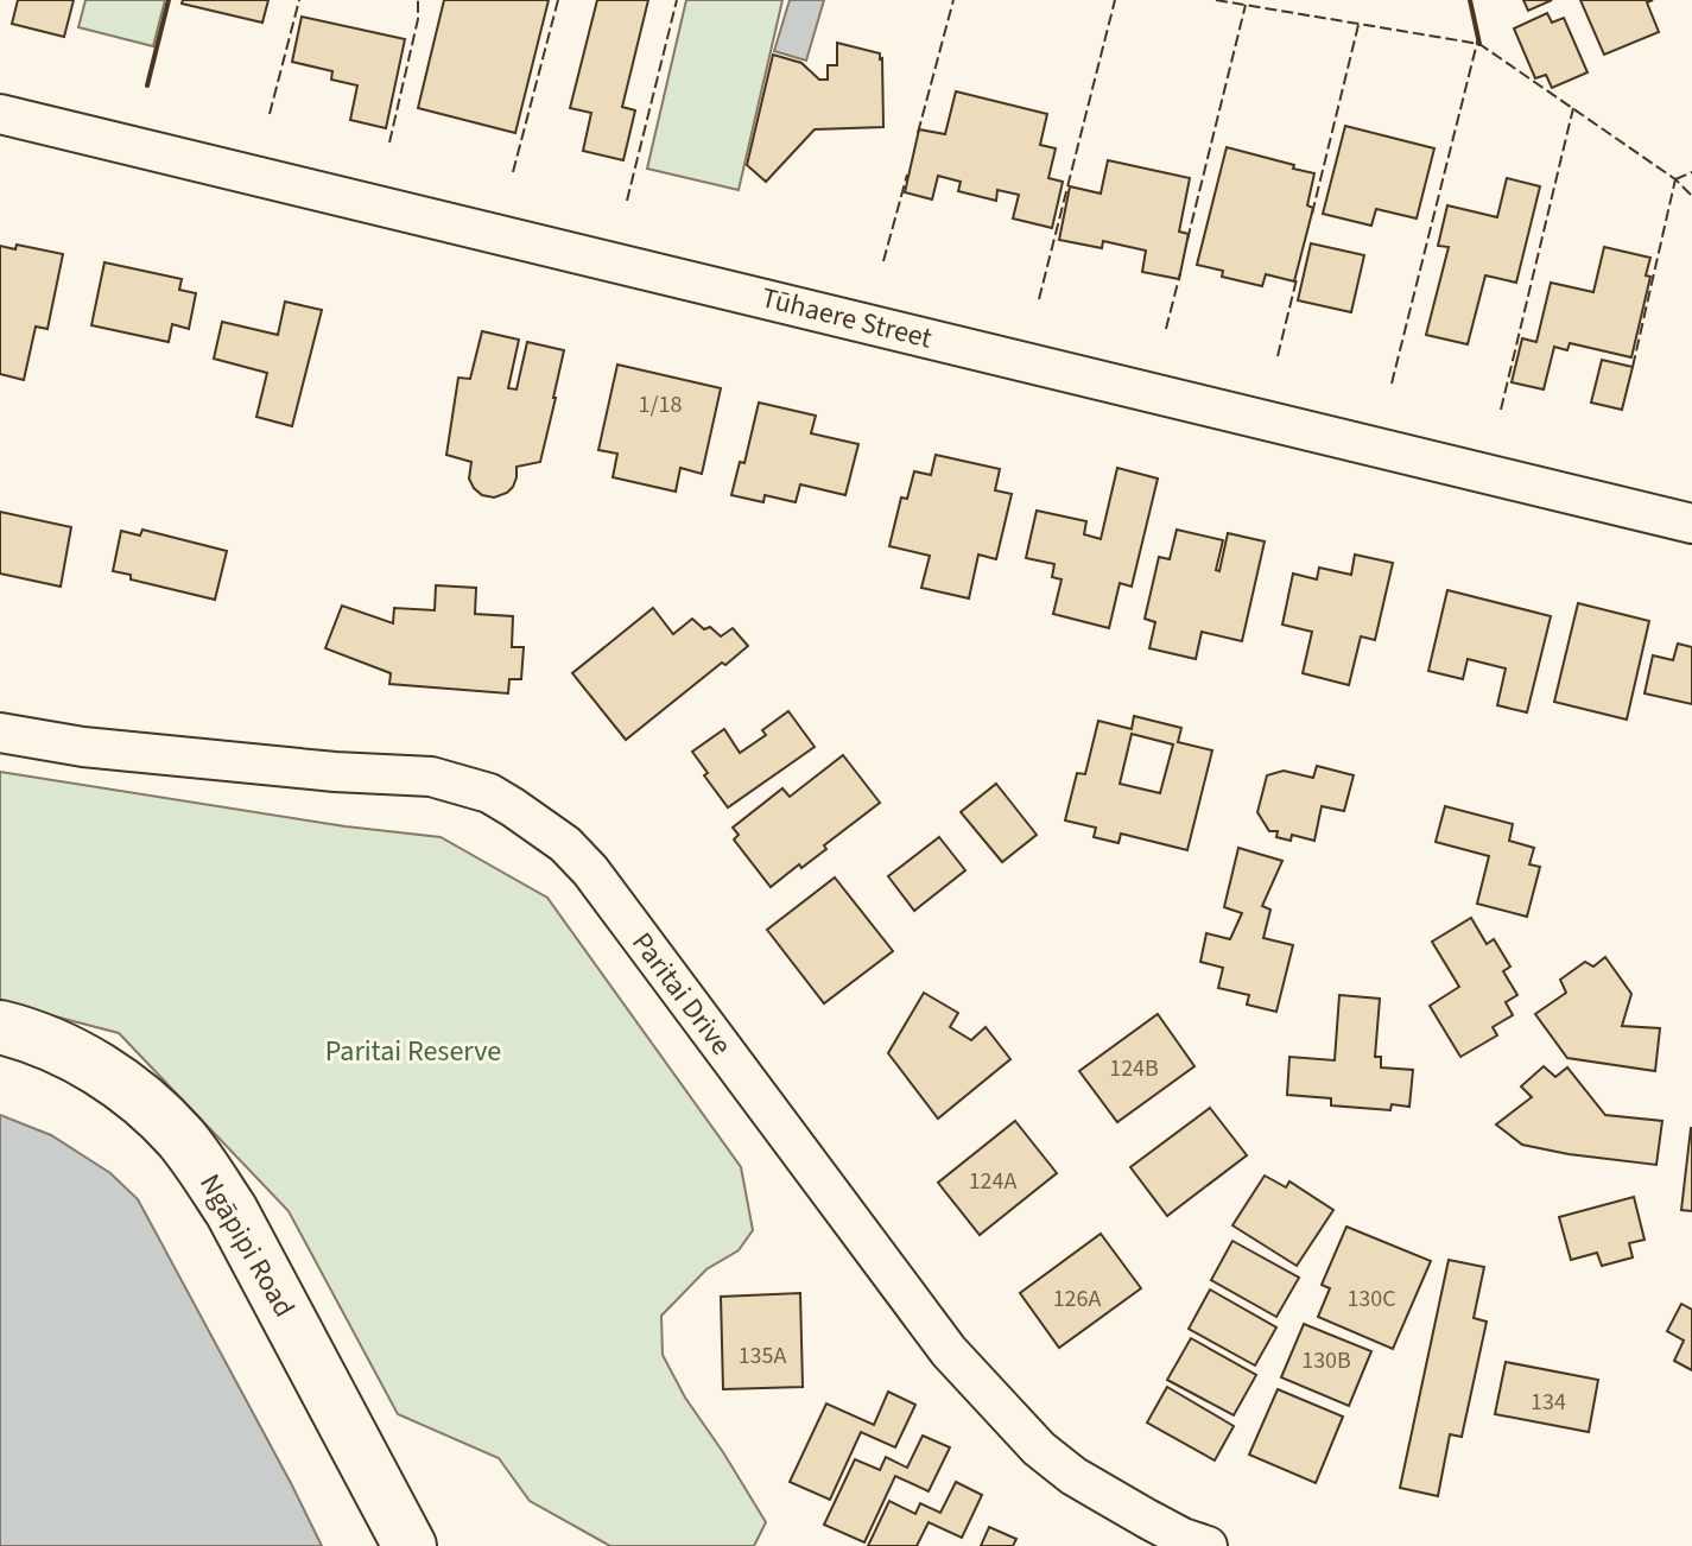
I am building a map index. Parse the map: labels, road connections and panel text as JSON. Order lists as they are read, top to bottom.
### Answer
{
  "streets": {
    "main road": ["Ngāpipi Road"],
    "street": ["Tūhaere Street", "Paritai Drive"]
  },
  "parks": ["Paritai Reserve"],
  "house_numbers": [
    "1/18",
    "124B",
    "124A",
    "126A",
    "130C",
    "135A",
    "130B",
    "134"
  ]
}
